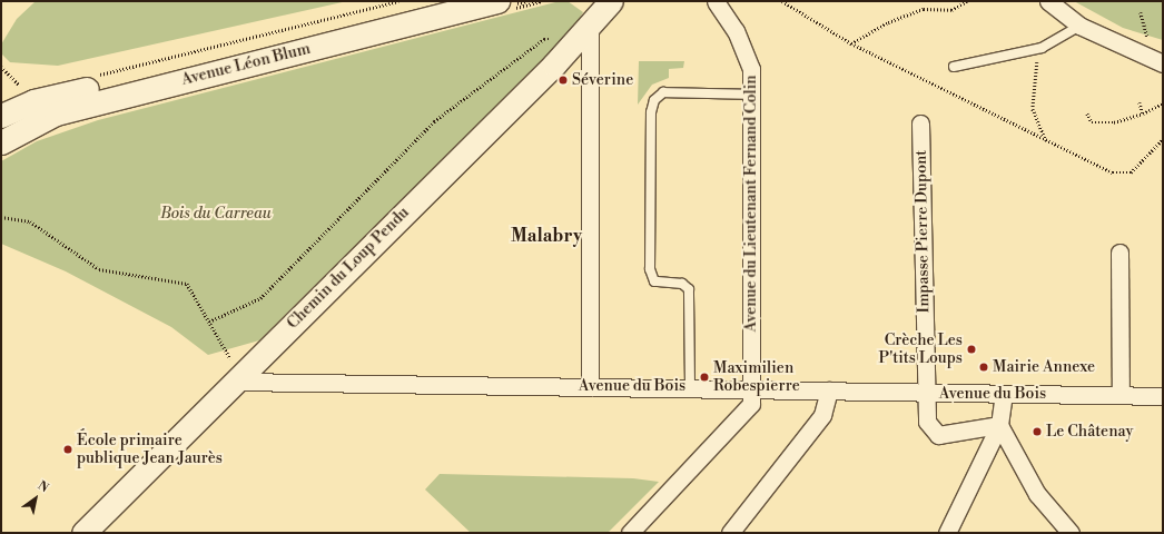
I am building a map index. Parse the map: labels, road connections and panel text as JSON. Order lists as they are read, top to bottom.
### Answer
{
  "streets": {
    "main road": ["Avenue Léon Blum", "Chemin du Loup Pendu"],
    "street": ["Avenue du Lieutenant Fernand Colin", "Impasse Pierre Dupont", "Avenue du Bois"]
  },
  "crossings": [
    ["Avenue du Lieutenant Fernand Colin", "Avenue du Bois"],
    ["Impasse Pierre Dupont", "Avenue du Bois"],
    ["Chemin du Loup Pendu", "Avenue du Bois"]
  ],
  "districts": ["Malabry"],
  "parks": ["Bois du Carreau"],
  "places": [
    "Séverine",
    "Crèche Les P'tits Loups",
    "Mairie Annexe",
    "Maximilien Robespierre",
    "Le Châtenay",
    "École primaire publique Jean Jaurès"
  ],
  "north": "top right"
}
